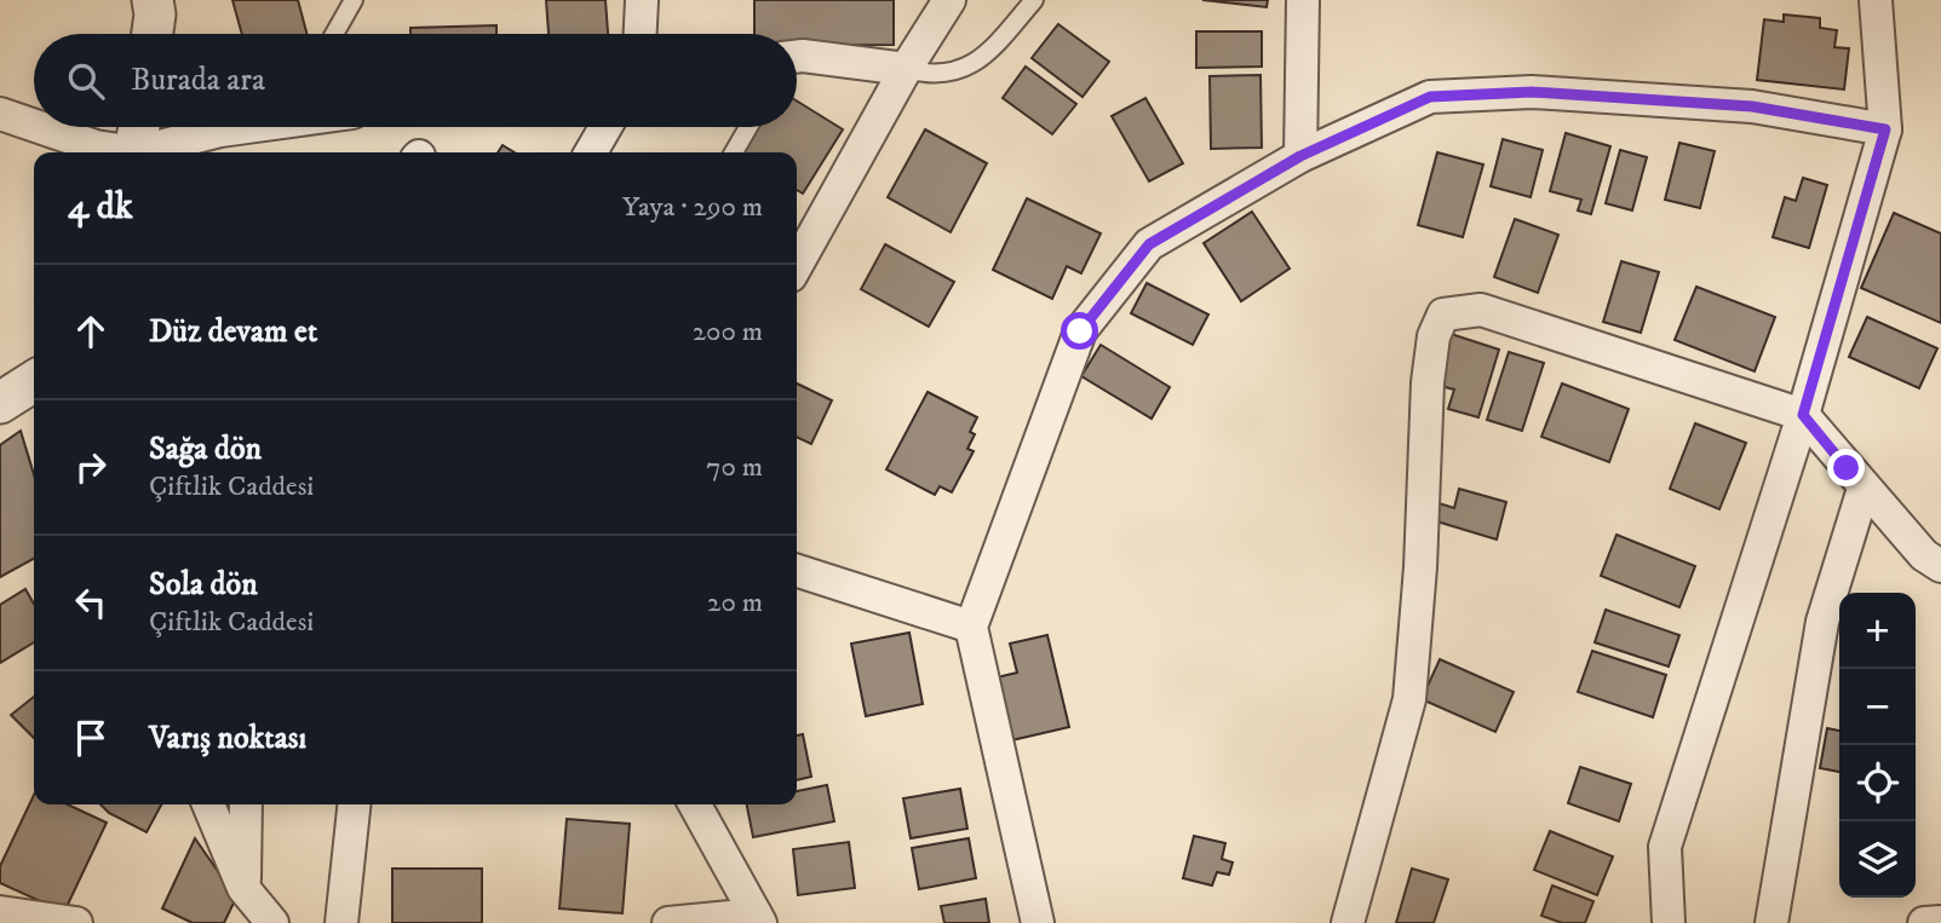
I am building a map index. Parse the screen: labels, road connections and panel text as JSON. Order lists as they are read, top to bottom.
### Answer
{
  "page": {
    "search": "Burada ara",
    "heading": ["4 dk", "Yaya · 290 m"],
    "list": [
      ["Düz devam et", "200 m"],
      ["Sağa dön", "Çiftlik Caddesi", "70 m"],
      ["Sola dön", "Çiftlik Caddesi", "20 m"],
      "Varış noktası"
    ],
    "map_buttons": ["+", "−"]
  }
}
